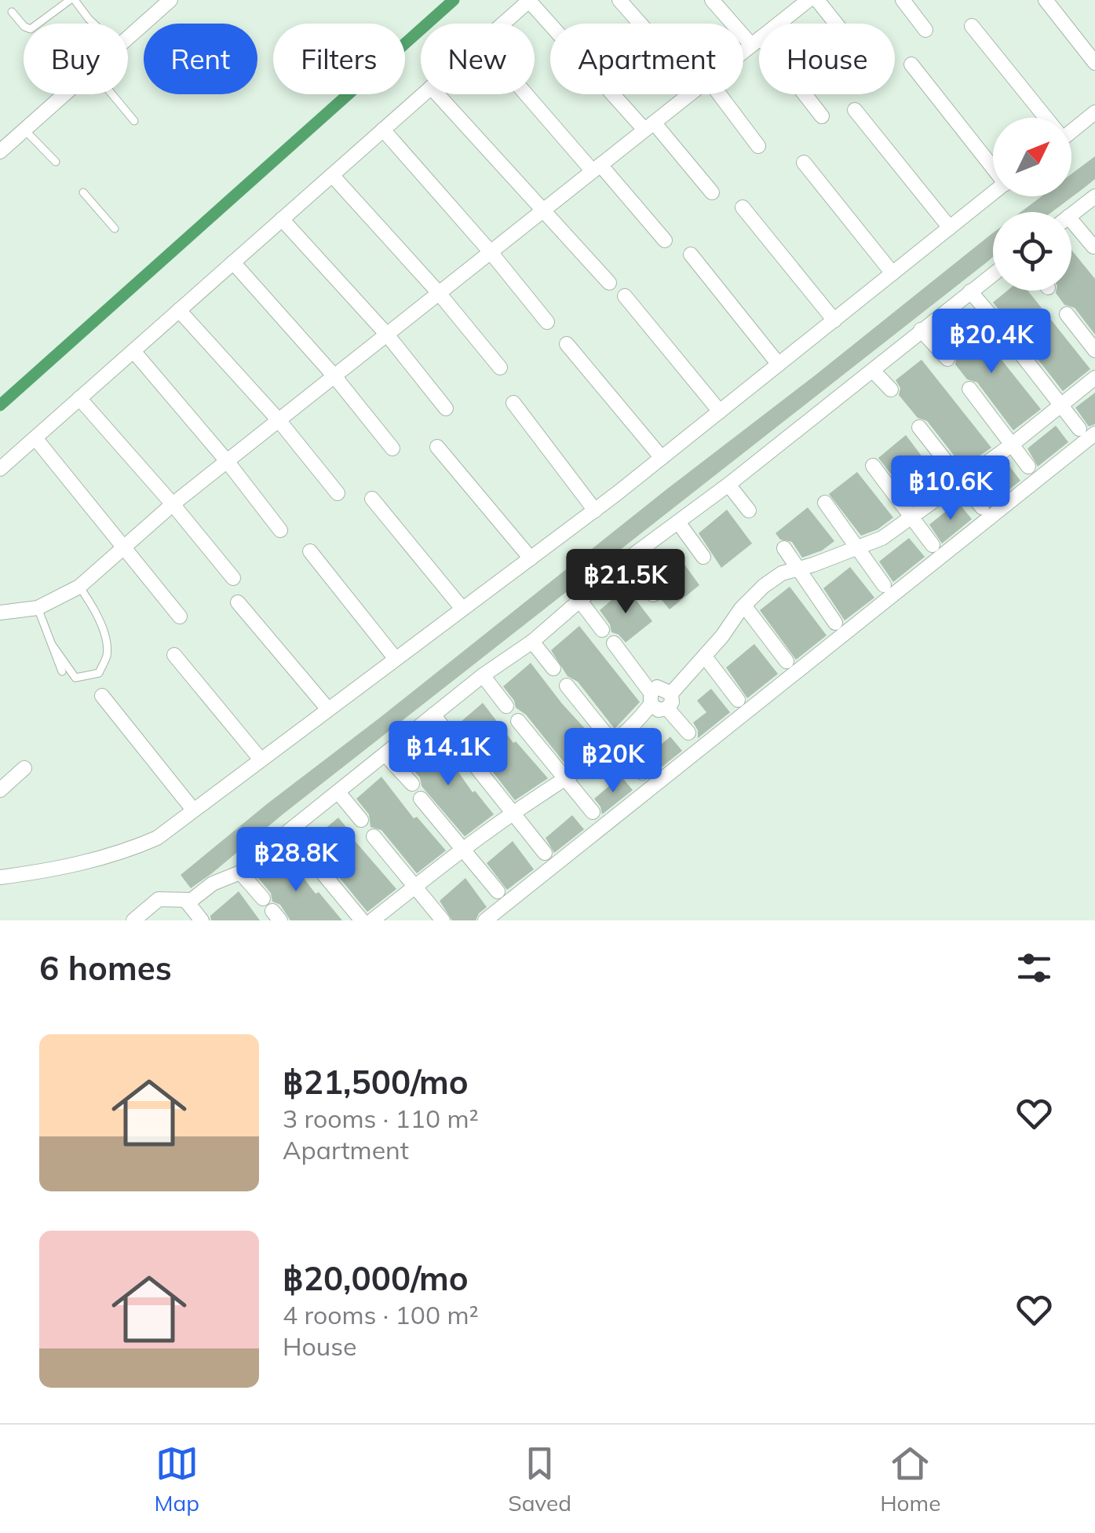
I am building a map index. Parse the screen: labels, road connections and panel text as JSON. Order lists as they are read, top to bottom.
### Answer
{
  "north": "top right",
  "page": {
    "chip": [
      "Buy",
      "Rent",
      "Filters",
      "New",
      "Apartment",
      "House"
    ],
    "price": [
      "฿20.4K",
      "฿10.6K",
      "฿21.5K",
      "฿14.1K",
      "฿20K",
      "฿28.8K"
    ],
    "heading": "6 homes",
    "list": [
      {
        "name": "฿21,500/mo",
        "note": "3 rooms · 110 m² · Apartment"
      },
      {
        "name": "฿20,000/mo",
        "note": "4 rooms · 100 m² · House"
      }
    ],
    "tabs": ["Map", "Saved", "Home"]
  }
}
